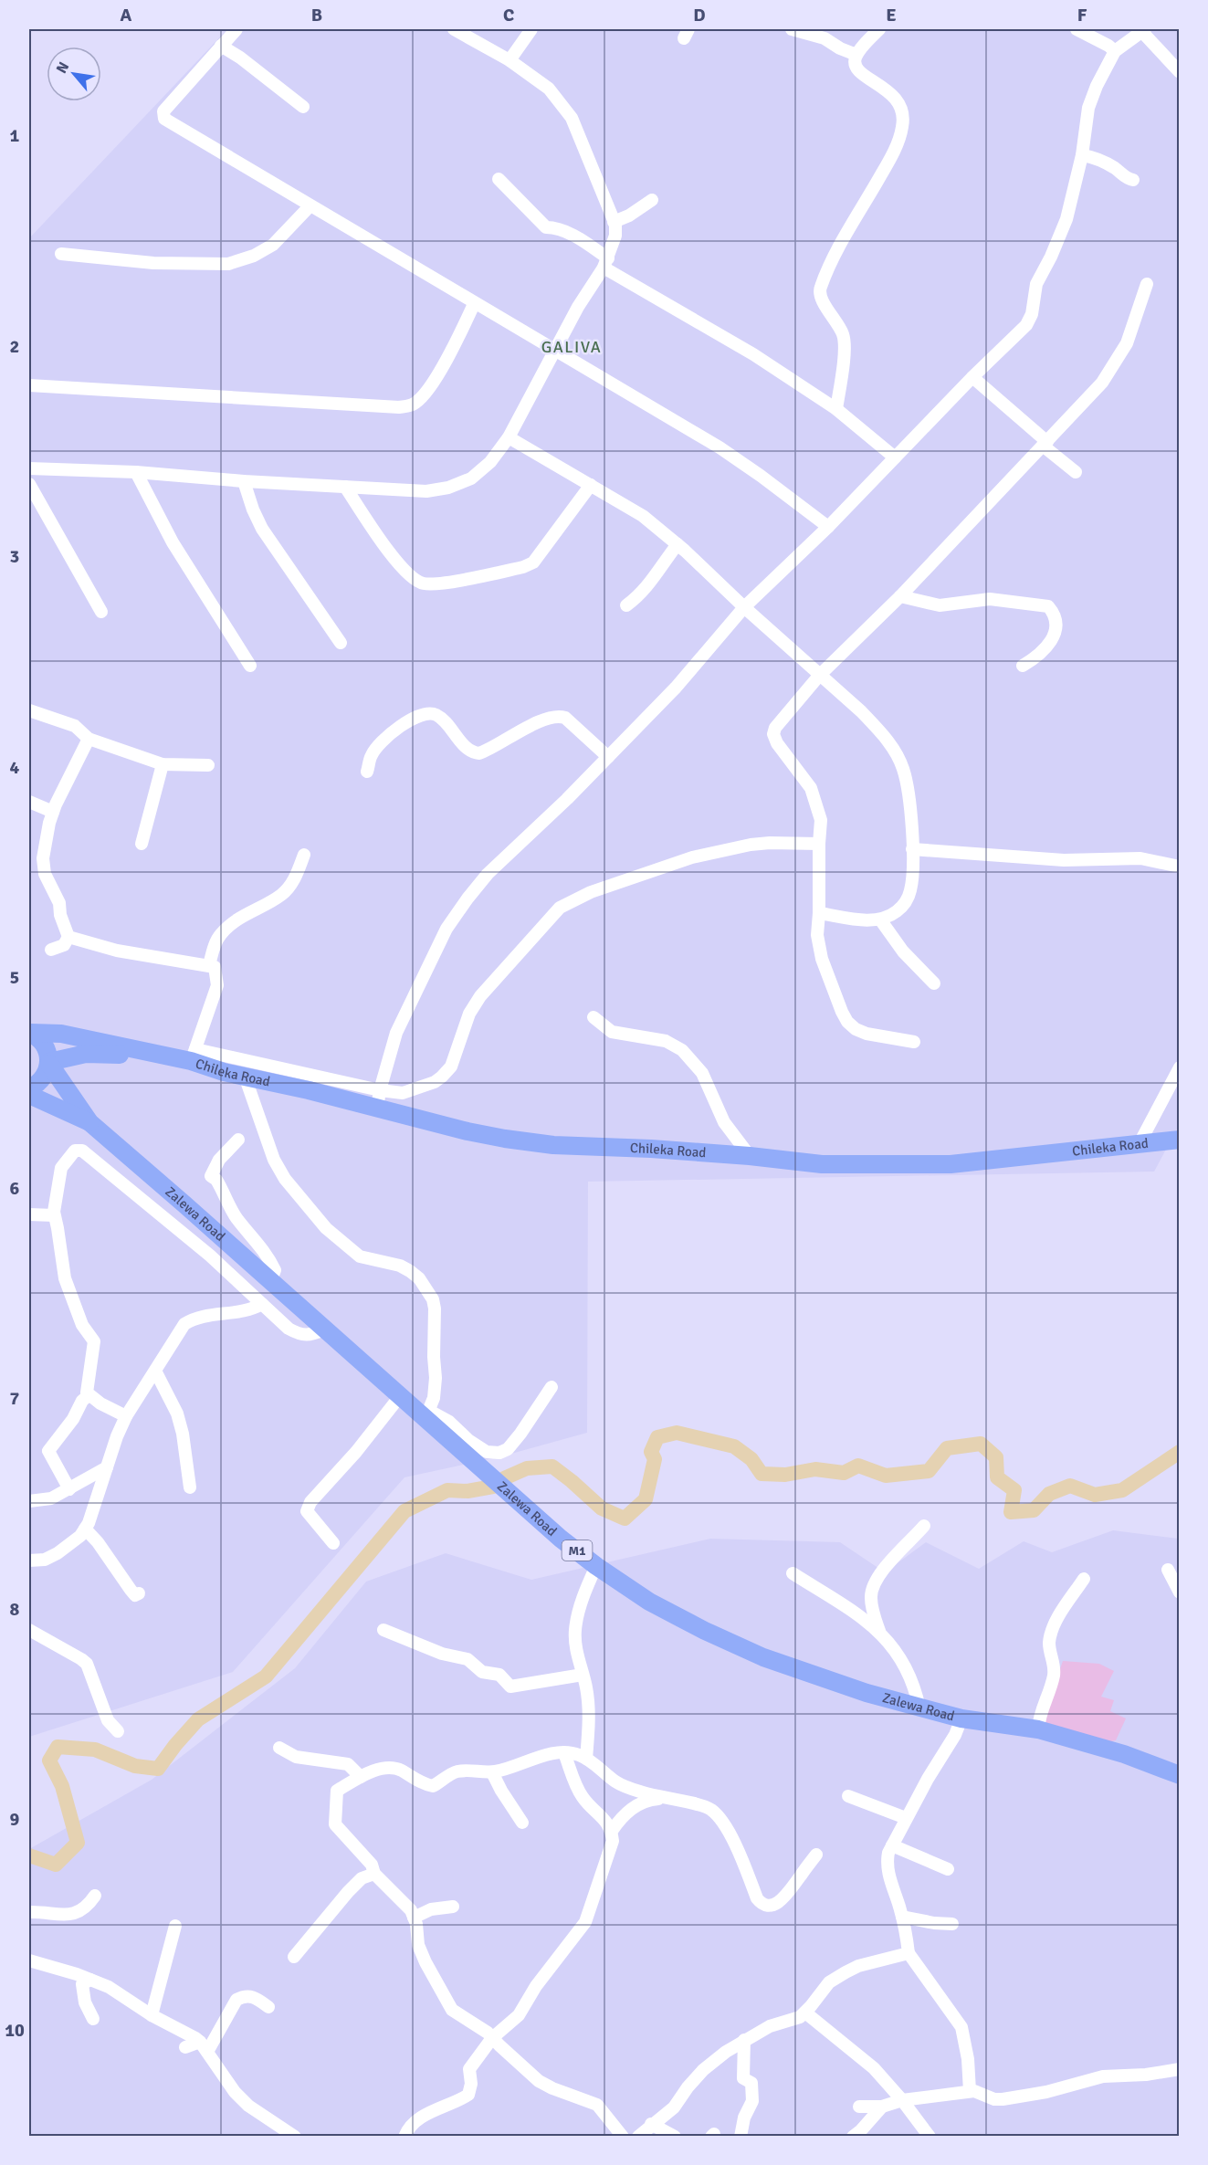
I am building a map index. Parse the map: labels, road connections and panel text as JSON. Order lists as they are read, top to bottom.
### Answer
{
  "streets": {
    "highway": ["Chileka Road", "Zalewa Road", "M1"]
  },
  "crossings": [
    ["Chileka Road", "M1"],
    ["Zalewa Road", "M1"]
  ],
  "districts": ["GALIVA"],
  "north": "top left",
  "grid": {
    "columns": [
      "A",
      "B",
      "C",
      "D",
      "E",
      "F"
    ],
    "rows": [
      "1",
      "2",
      "3",
      "4",
      "5",
      "6",
      "7",
      "8",
      "9",
      "10"
    ]
  }
}
